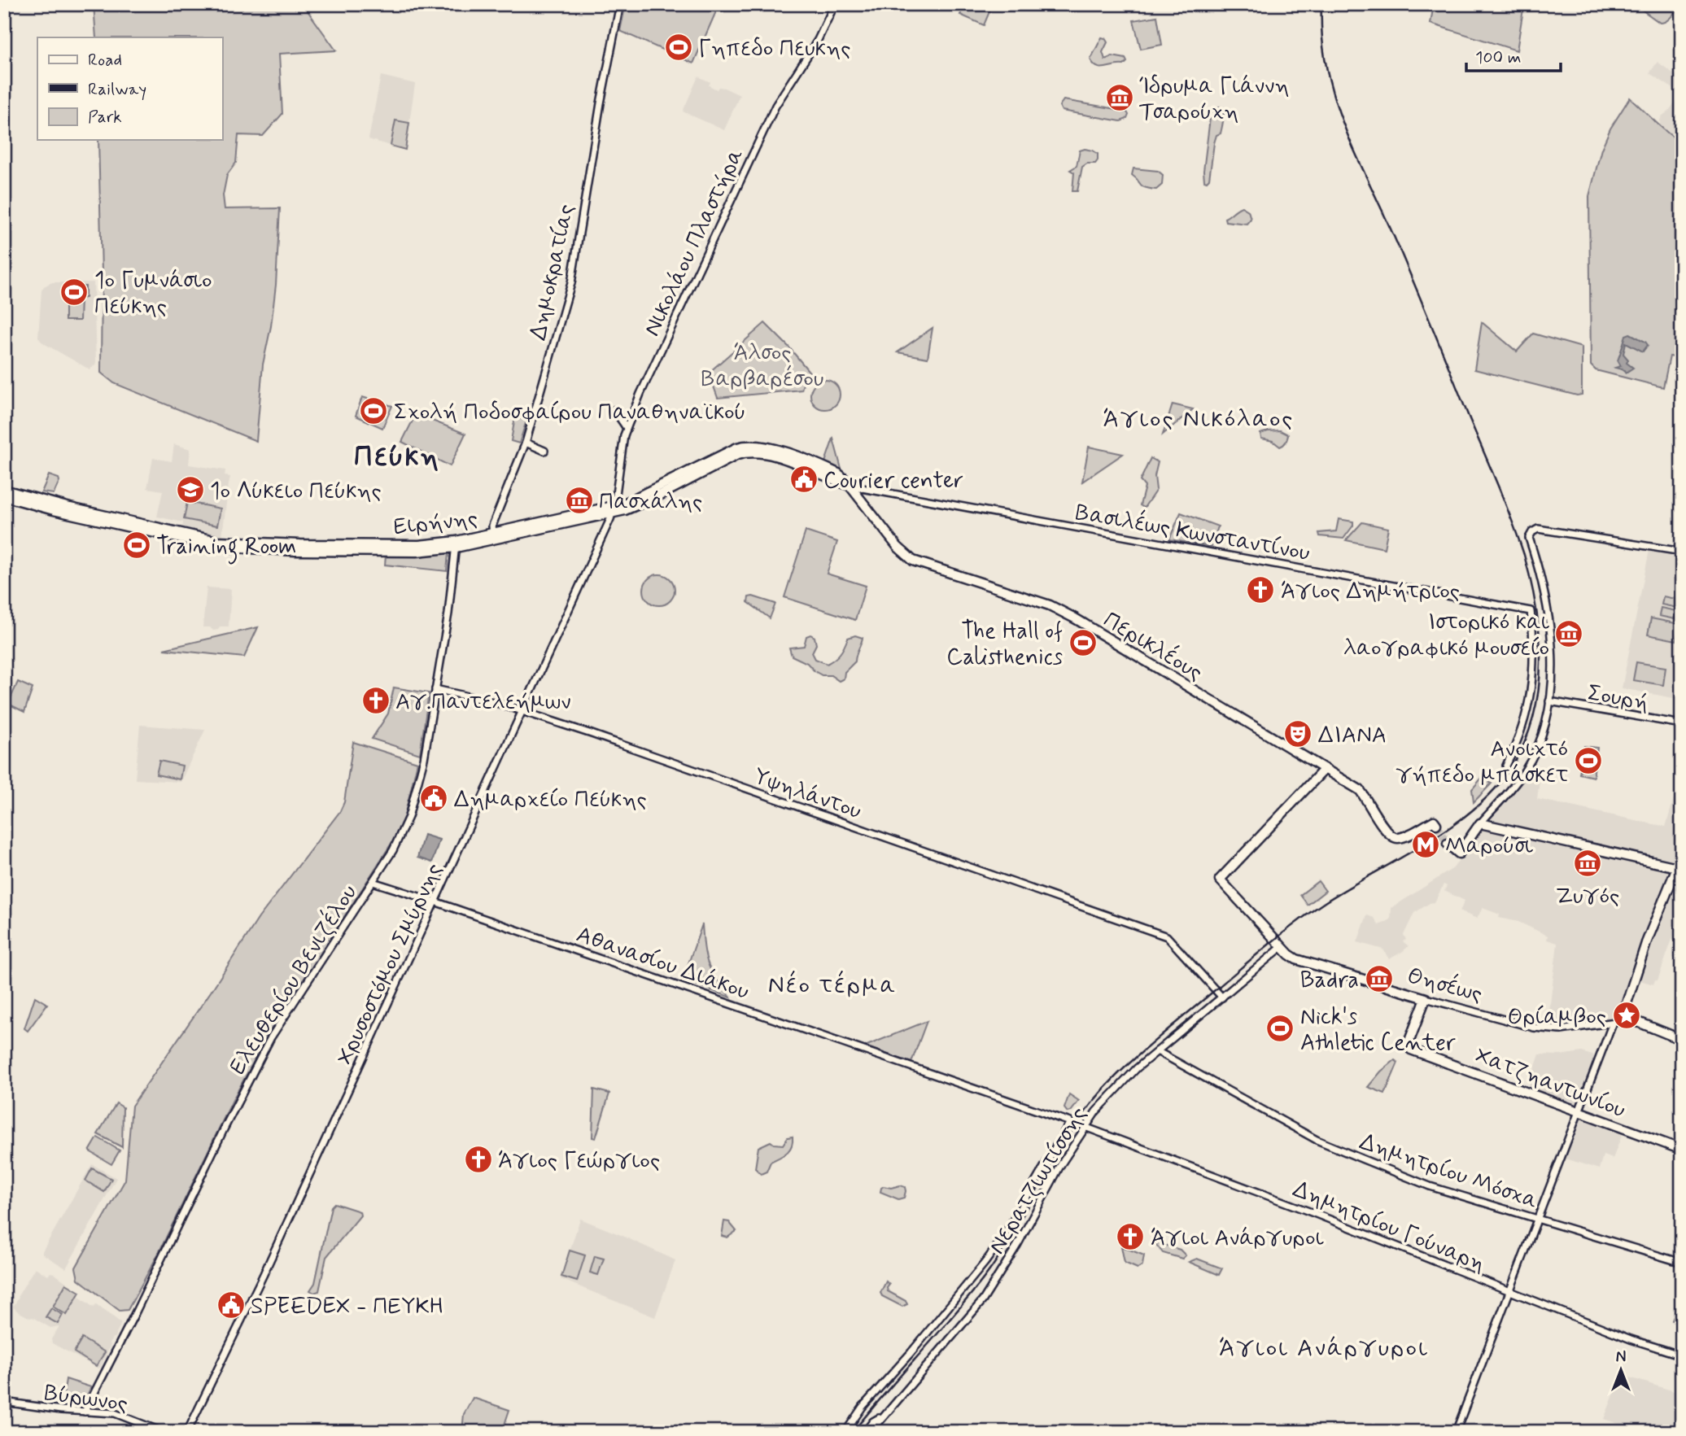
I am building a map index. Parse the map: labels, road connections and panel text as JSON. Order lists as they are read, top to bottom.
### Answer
{
  "streets": {
    "main road": [
      "Ειρήνης",
      "Περικλέους",
      "Θησέως",
      "Χατζηαντωνίου"
    ],
    "street": [
      "Νικολάου Πλαστήρα",
      "Δημοκρατίας",
      "Βασιλέως Κωνσταντίνου",
      "Σουρή",
      "Υψηλάντου",
      "Αθανασίου Διάκου",
      "Χρυσοστόμου Σμύρνης",
      "Ελευθερίου Βενιζέλου",
      "Δημητρίου Μόσχα",
      "Νερατζιωτίσσης",
      "Δημητρίου Γούναρη",
      "Βύρωνος"
    ]
  },
  "crossings": [
    ["Νικολάου Πλαστήρα", "Ειρήνης"],
    ["Νικολάου Πλαστήρα", "Χρυσοστόμου Σμύρνης"],
    ["Δημοκρατίας", "Ειρήνης"],
    ["Ειρήνης", "Βασιλέως Κωνσταντίνου"],
    ["Ειρήνης", "Περικλέους"],
    ["Ειρήνης", "Χρυσοστόμου Σμύρνης"],
    ["Ειρήνης", "Ελευθερίου Βενιζέλου"],
    ["Βασιλέως Κωνσταντίνου", "Περικλέους"],
    ["Περικλέους", "Θησέως"],
    ["Υψηλάντου", "Χρυσοστόμου Σμύρνης"],
    ["Υψηλάντου", "Ελευθερίου Βενιζέλου"],
    ["Υψηλάντου", "Νερατζιωτίσσης"],
    ["Αθανασίου Διάκου", "Χρυσοστόμου Σμύρνης"],
    ["Αθανασίου Διάκου", "Ελευθερίου Βενιζέλου"],
    ["Αθανασίου Διάκου", "Νερατζιωτίσσης"],
    ["Ελευθερίου Βενιζέλου", "Βύρωνος"],
    ["Θησέως", "Χατζηαντωνίου"],
    ["Θησέως", "Νερατζιωτίσσης"],
    ["Δημητρίου Μόσχα", "Νερατζιωτίσσης"],
    ["Νερατζιωτίσσης", "Δημητρίου Γούναρη"]
  ],
  "districts": [
    "Άγιος Νικόλαος",
    "Πεύκη",
    "Νέο τέρμα",
    "Άγιοι Ανάργυροι"
  ],
  "parks": ["Άλσος Βαρβαρέσου"],
  "places": {
    "sports": [
      "Γηπεδο Πευκης",
      "1ο Γυμνάσιο Πεύκης",
      "Σχολή Ποδοσφαίρου Παναθηναϊκού",
      "Training Room",
      "The Hall of Calisthenics",
      "Ανοιχτό γήπεδο μπάσκετ",
      "Nick's Athletic Center"
    ],
    "museum": [
      "Ίδρυμα Γιάννη Τσαρούχη",
      "Πασχάλης",
      "Ιστορικό και λαογραφικό μουσείο",
      "Ζυγός",
      "Badra"
    ],
    "public building": ["Courier center", "Δημαρχείο Πεύκης", "SPEEDEX - ΠΕΥΚΗ"],
    "school or university": ["1ο Λύκειο Πεύκης"],
    "church": [
      "Άγιος Δημήτριος",
      "Αγ.Παντελεήμων",
      "Άγιος Γεώργιος",
      "Άγιοι Ανάργυροι"
    ],
    "theatre": ["ΔΙΑΝΑ"],
    "metro station": ["Μαρούσι"],
    "place": ["Θρίαμβος"]
  },
  "legend": ["Road", "Railway", "Park"],
  "scale_bar": "100 m",
  "north": "top"
}
